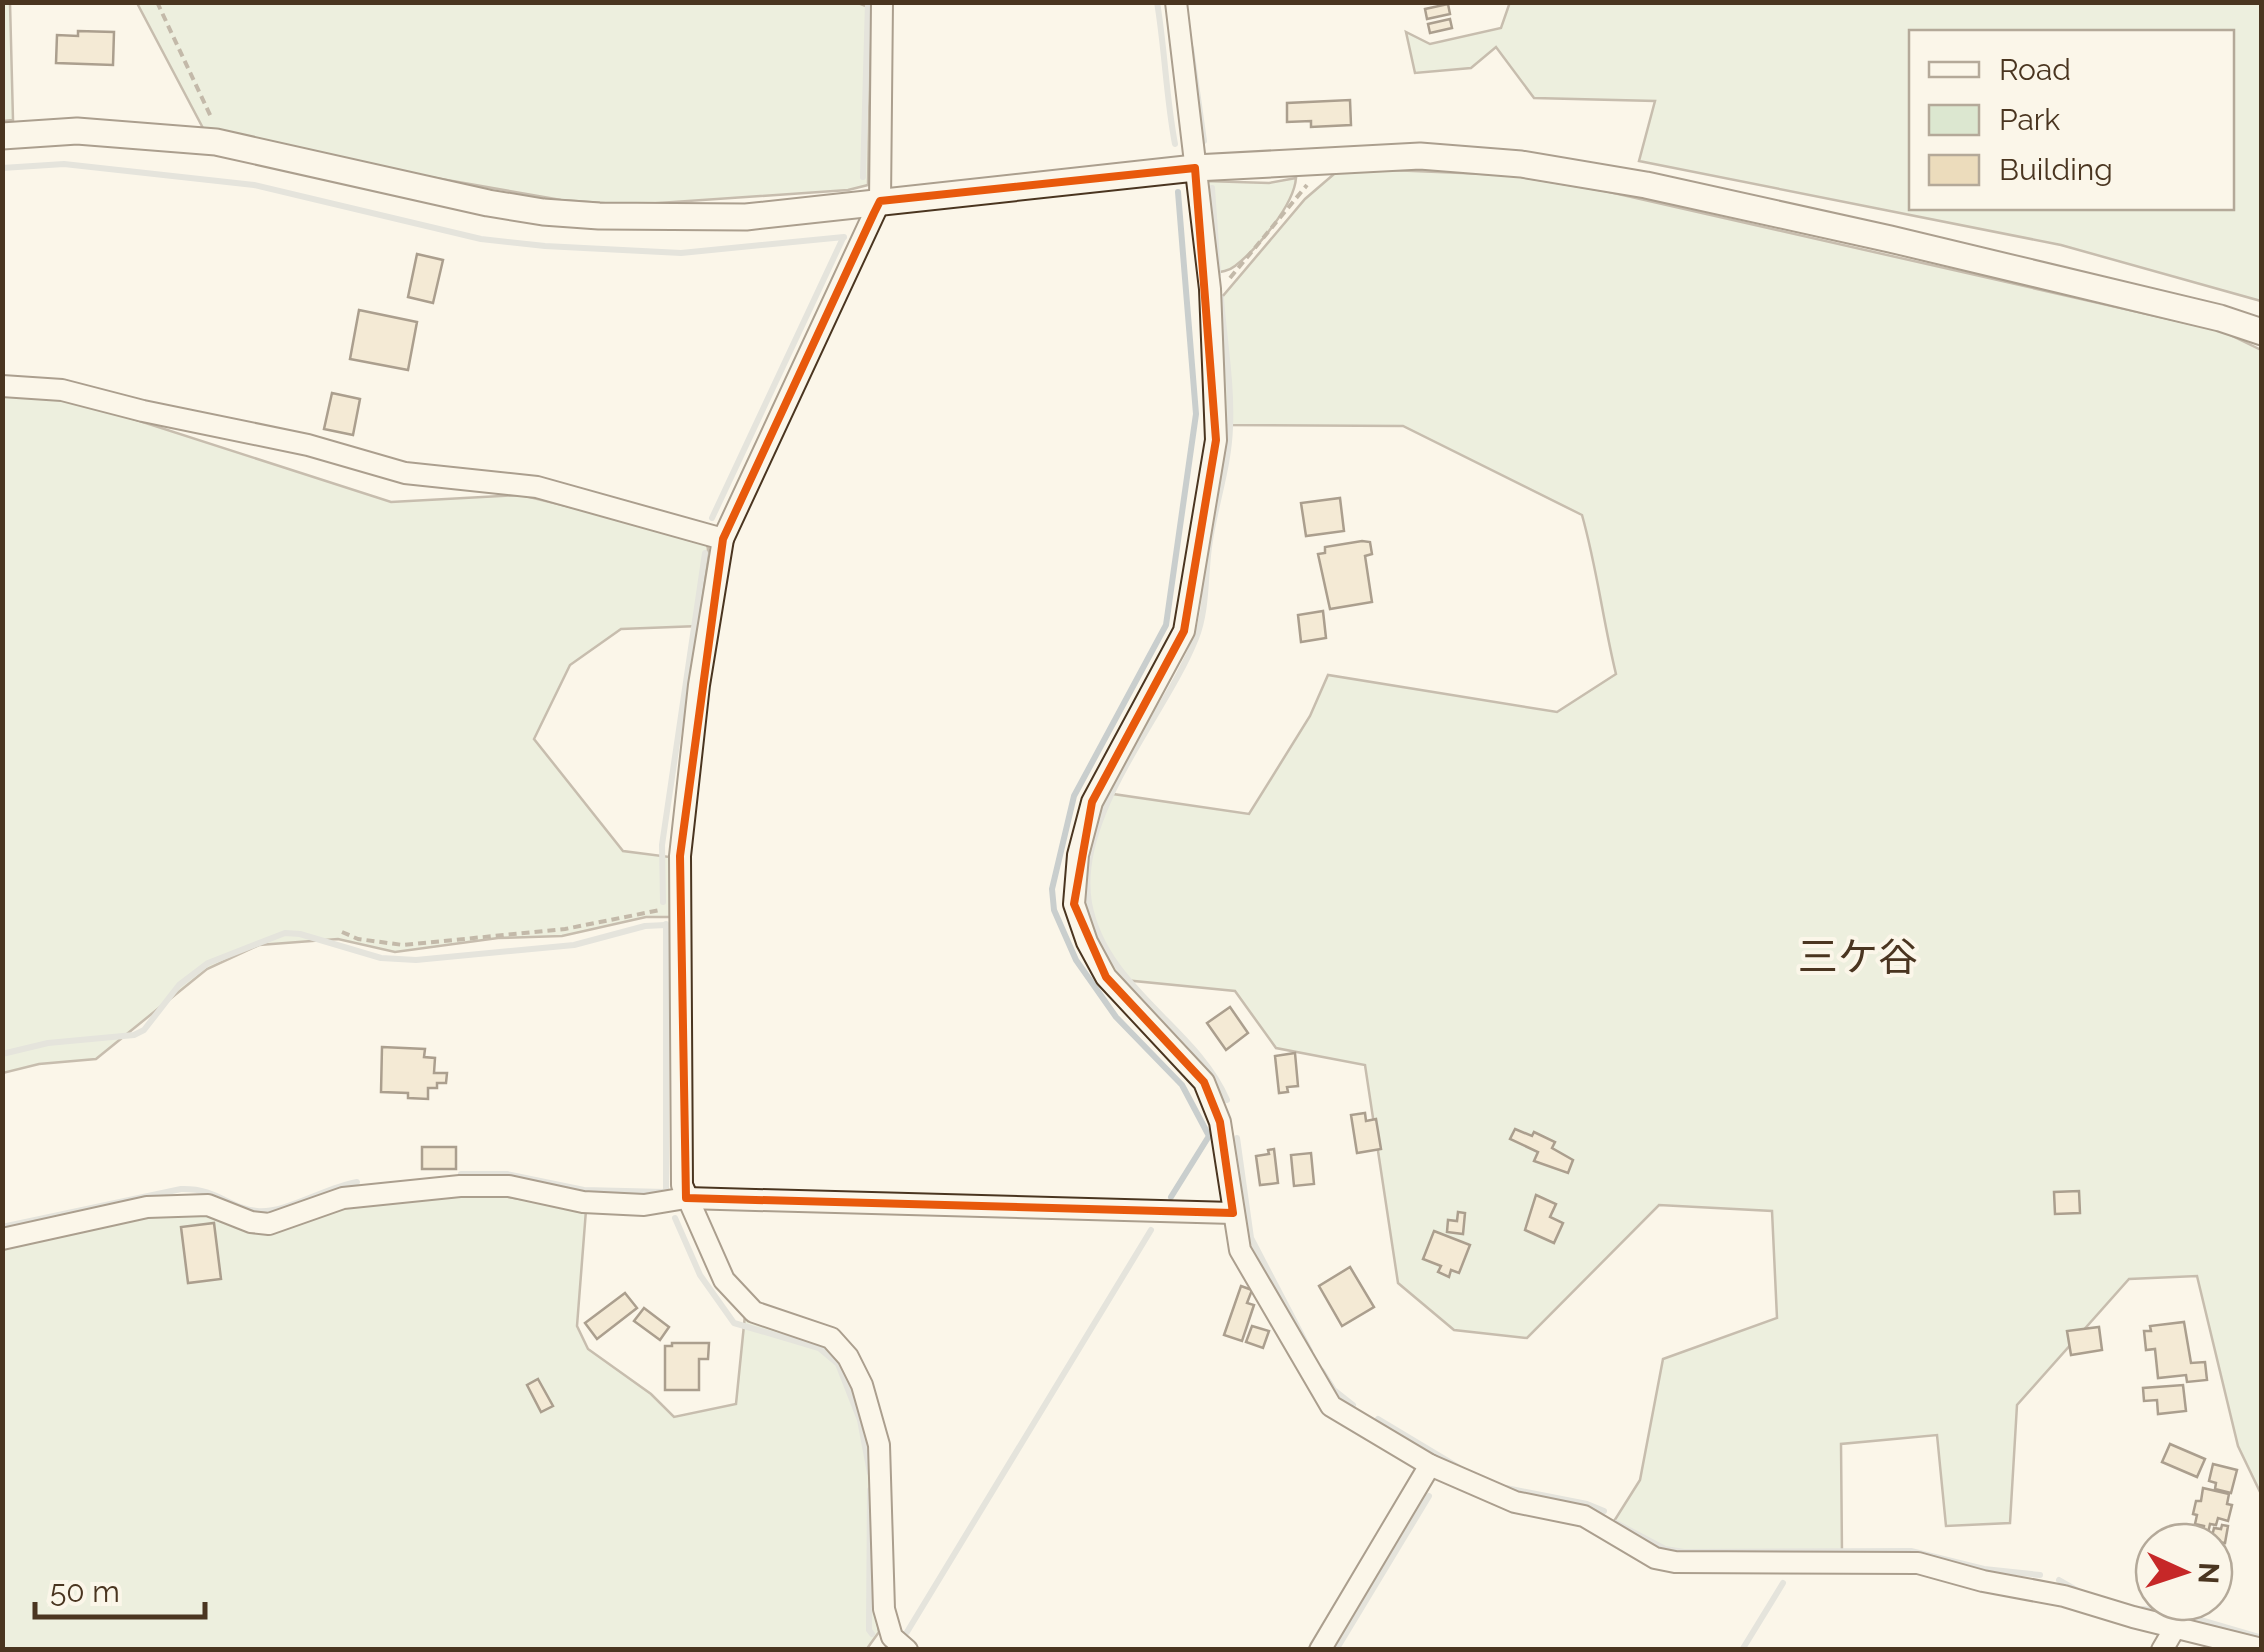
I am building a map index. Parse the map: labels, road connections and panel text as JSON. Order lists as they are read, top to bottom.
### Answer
{
  "districts": ["三ケ谷"],
  "legend": ["Road", "Park", "Building"],
  "scale_bar": "50 m",
  "north": "right"
}
